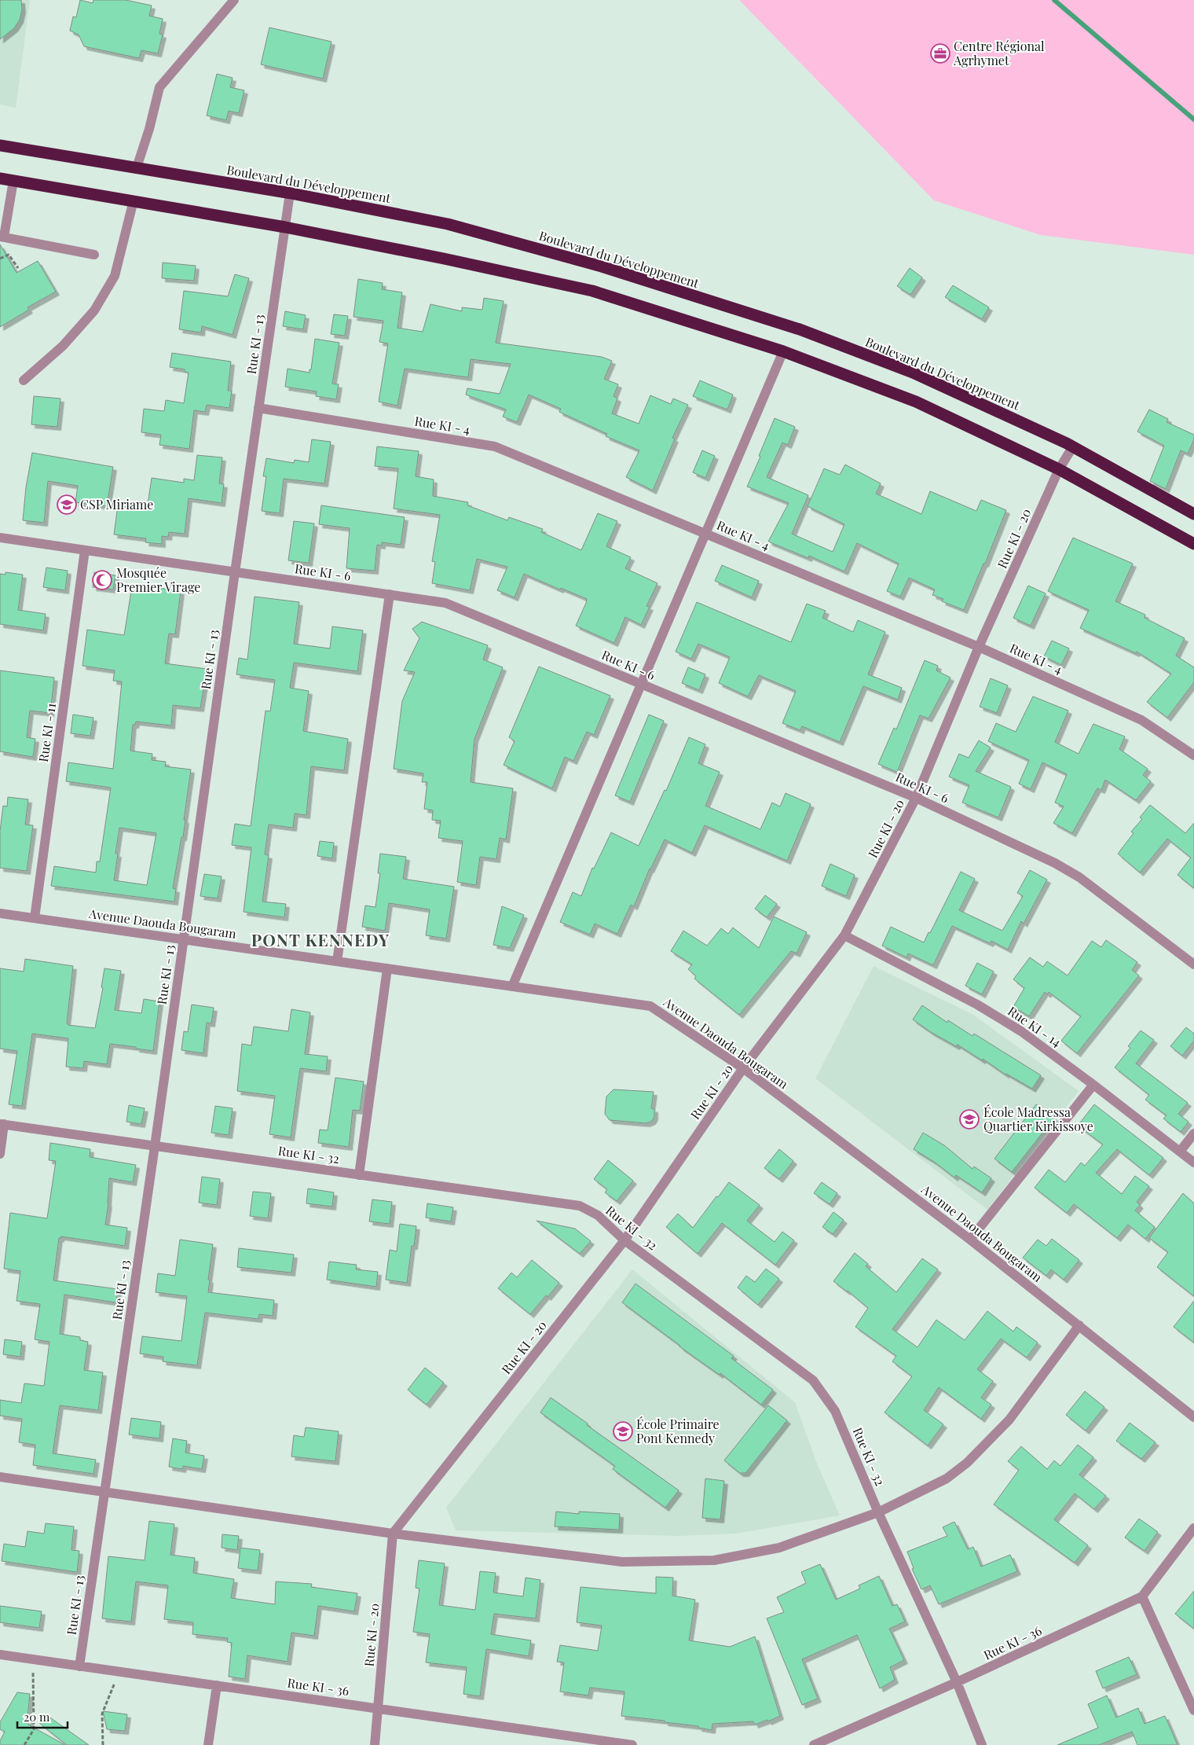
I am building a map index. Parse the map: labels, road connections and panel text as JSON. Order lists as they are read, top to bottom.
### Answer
{
  "streets": {
    "highway": ["Boulevard du Développement"],
    "street": [
      "Rue KI - 13",
      "Rue KI - 4",
      "Rue KI - 20",
      "Rue KI - 6",
      "Rue KI - 11",
      "Avenue Daouda Bougaram",
      "Rue KI - 14",
      "Rue KI - 32",
      "Rue KI - 36"
    ]
  },
  "crossings": [
    ["Boulevard du Développement", "Rue KI - 13"],
    ["Boulevard du Développement", "Rue KI - 20"],
    ["Rue KI - 13", "Rue KI - 4"],
    ["Rue KI - 13", "Rue KI - 6"],
    ["Rue KI - 13", "Avenue Daouda Bougaram"],
    ["Rue KI - 13", "Rue KI - 32"],
    ["Rue KI - 13", "Rue KI - 36"],
    ["Rue KI - 4", "Rue KI - 20"],
    ["Rue KI - 20", "Rue KI - 6"],
    ["Rue KI - 20", "Avenue Daouda Bougaram"],
    ["Rue KI - 20", "Rue KI - 14"],
    ["Rue KI - 20", "Rue KI - 32"],
    ["Rue KI - 20", "Rue KI - 36"],
    ["Rue KI - 6", "Rue KI - 11"],
    ["Rue KI - 11", "Avenue Daouda Bougaram"],
    ["Rue KI - 32", "Rue KI - 36"]
  ],
  "districts": ["PONT KENNEDY"],
  "places": {
    "office": ["Centre Régional Agrhymet"],
    "school or university": ["CSP Miriame", "École Madressa Quartier Kirkissoye", "École Primaire Pont Kennedy"],
    "mosque": ["Mosquée Premier Virage"]
  },
  "scale_bar": "20 m"
}
